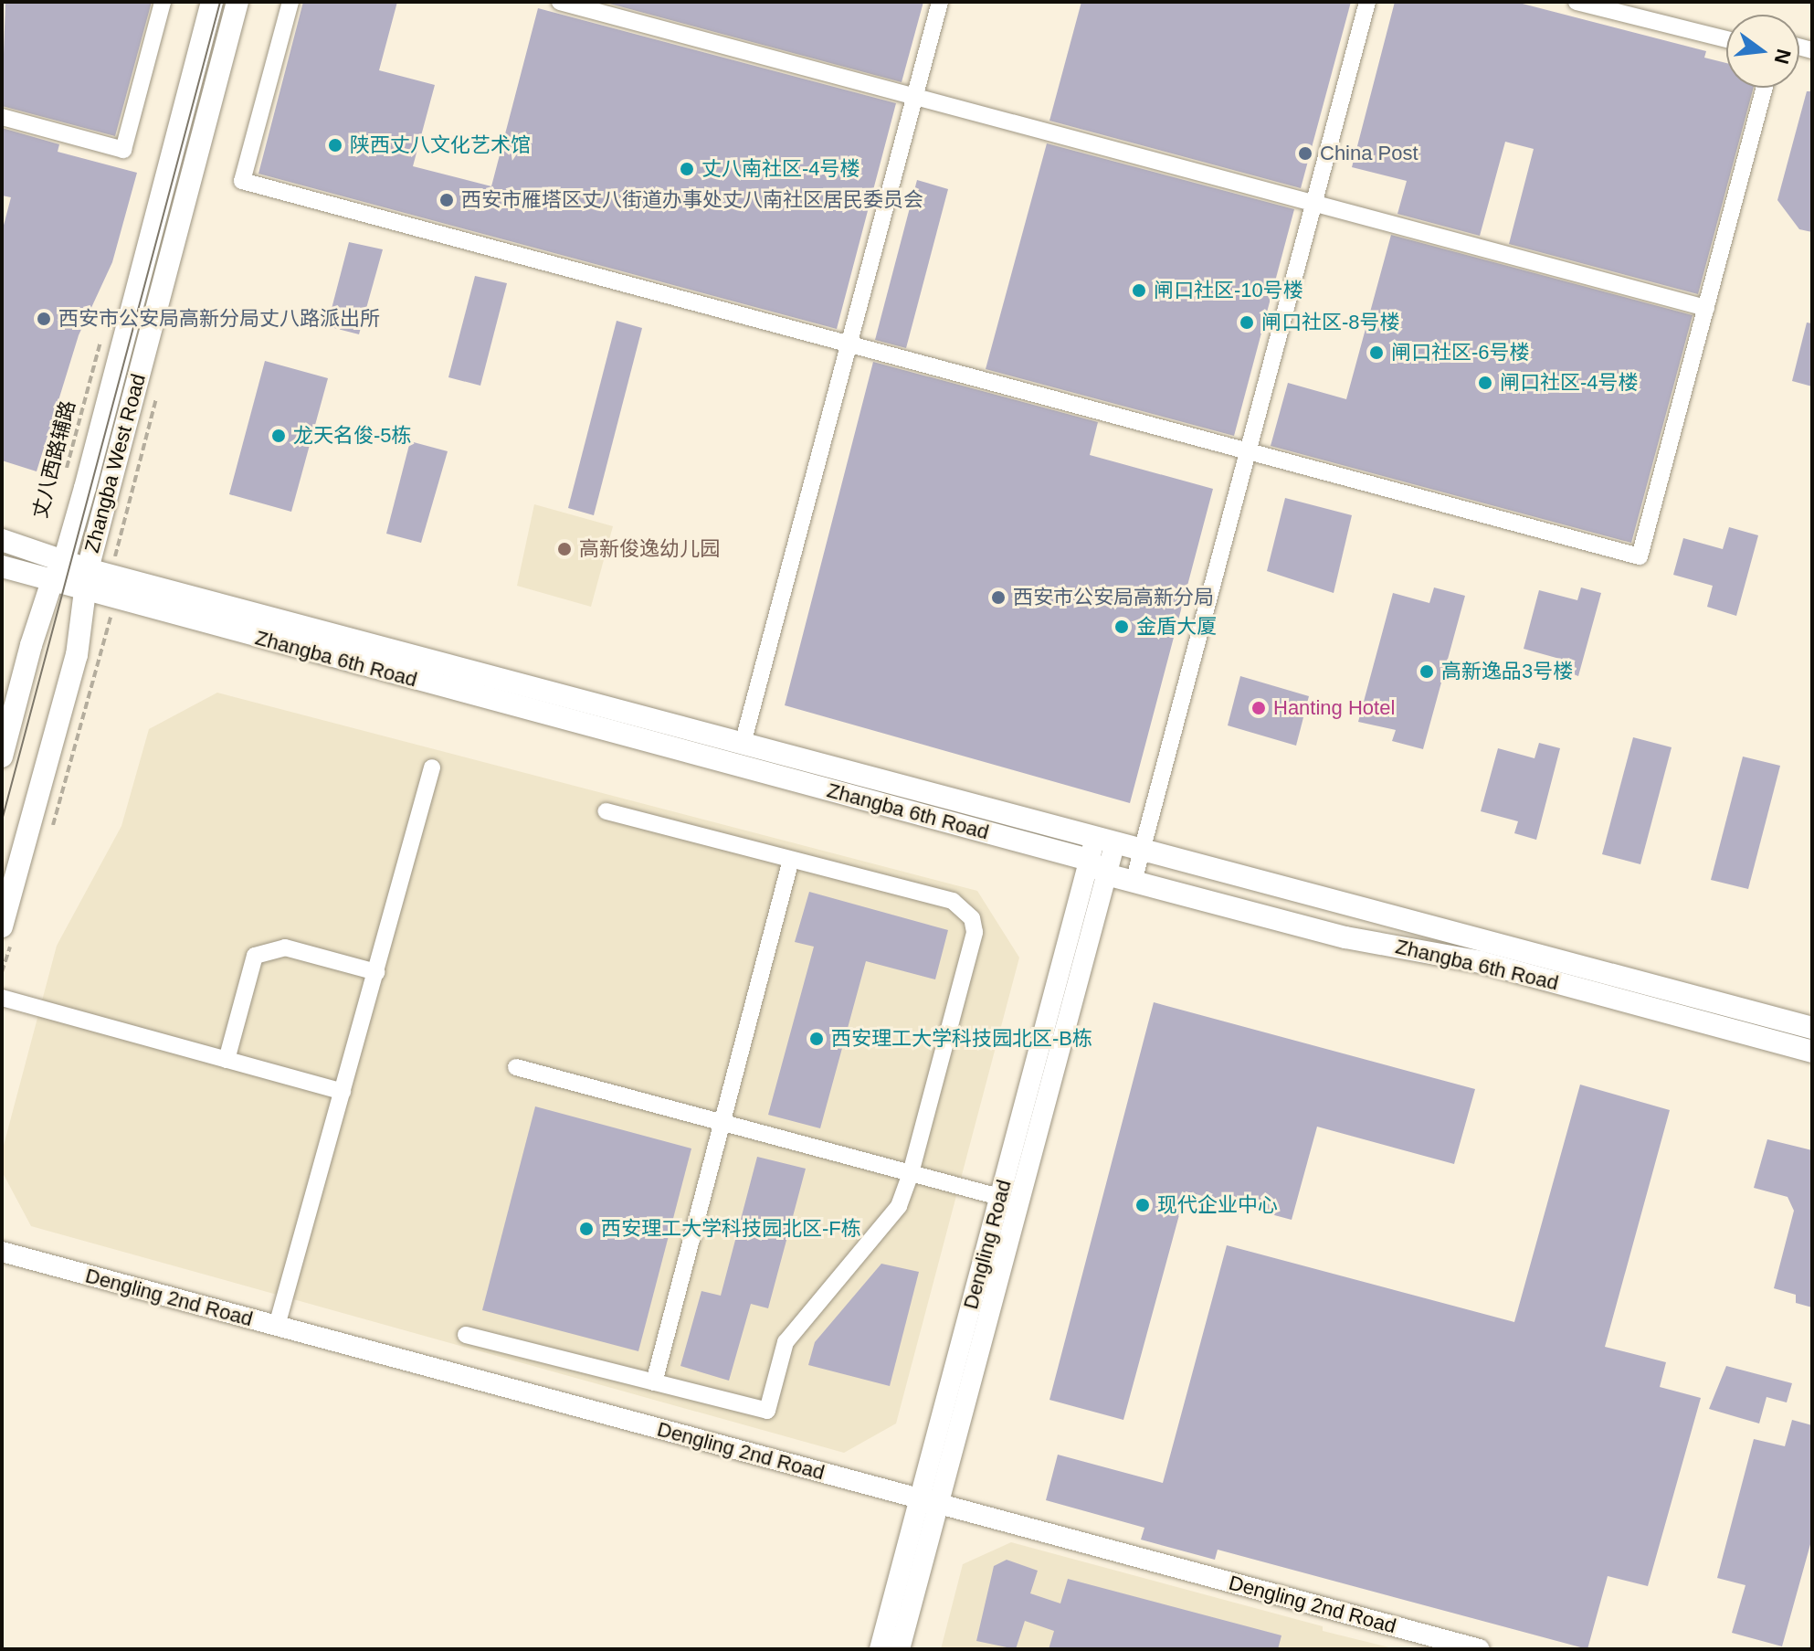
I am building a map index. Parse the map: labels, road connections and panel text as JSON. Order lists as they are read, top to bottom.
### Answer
{
  "streets": {
    "main road": ["Zhangba West Road", "Zhangba 6th Road"],
    "street": ["Dengling Road", "Dengling 2nd Road"],
    "path": ["丈八西路辅路"]
  },
  "crossings": [
    ["Zhangba West Road", "Zhangba 6th Road"],
    ["Zhangba 6th Road", "Dengling Road"],
    ["Dengling Road", "Dengling 2nd Road"]
  ],
  "places": [
    "陕西丈八文化艺术馆",
    "China Post",
    "丈八南社区-4号楼",
    "西安市雁塔区丈八街道办事处丈八南社区居民委员会",
    "闸口社区-10号楼",
    "西安市公安局高新分局丈八路派出所",
    "闸口社区-8号楼",
    "闸口社区-6号楼",
    "闸口社区-4号楼",
    "龙天名俊-5栋",
    "高新俊逸幼儿园",
    "西安市公安局高新分局",
    "金盾大厦",
    "高新逸品3号楼",
    "Hanting Hotel",
    "西安理工大学科技园北区-B栋",
    "现代企业中心",
    "西安理工大学科技园北区-F栋"
  ],
  "north": "right"
}
